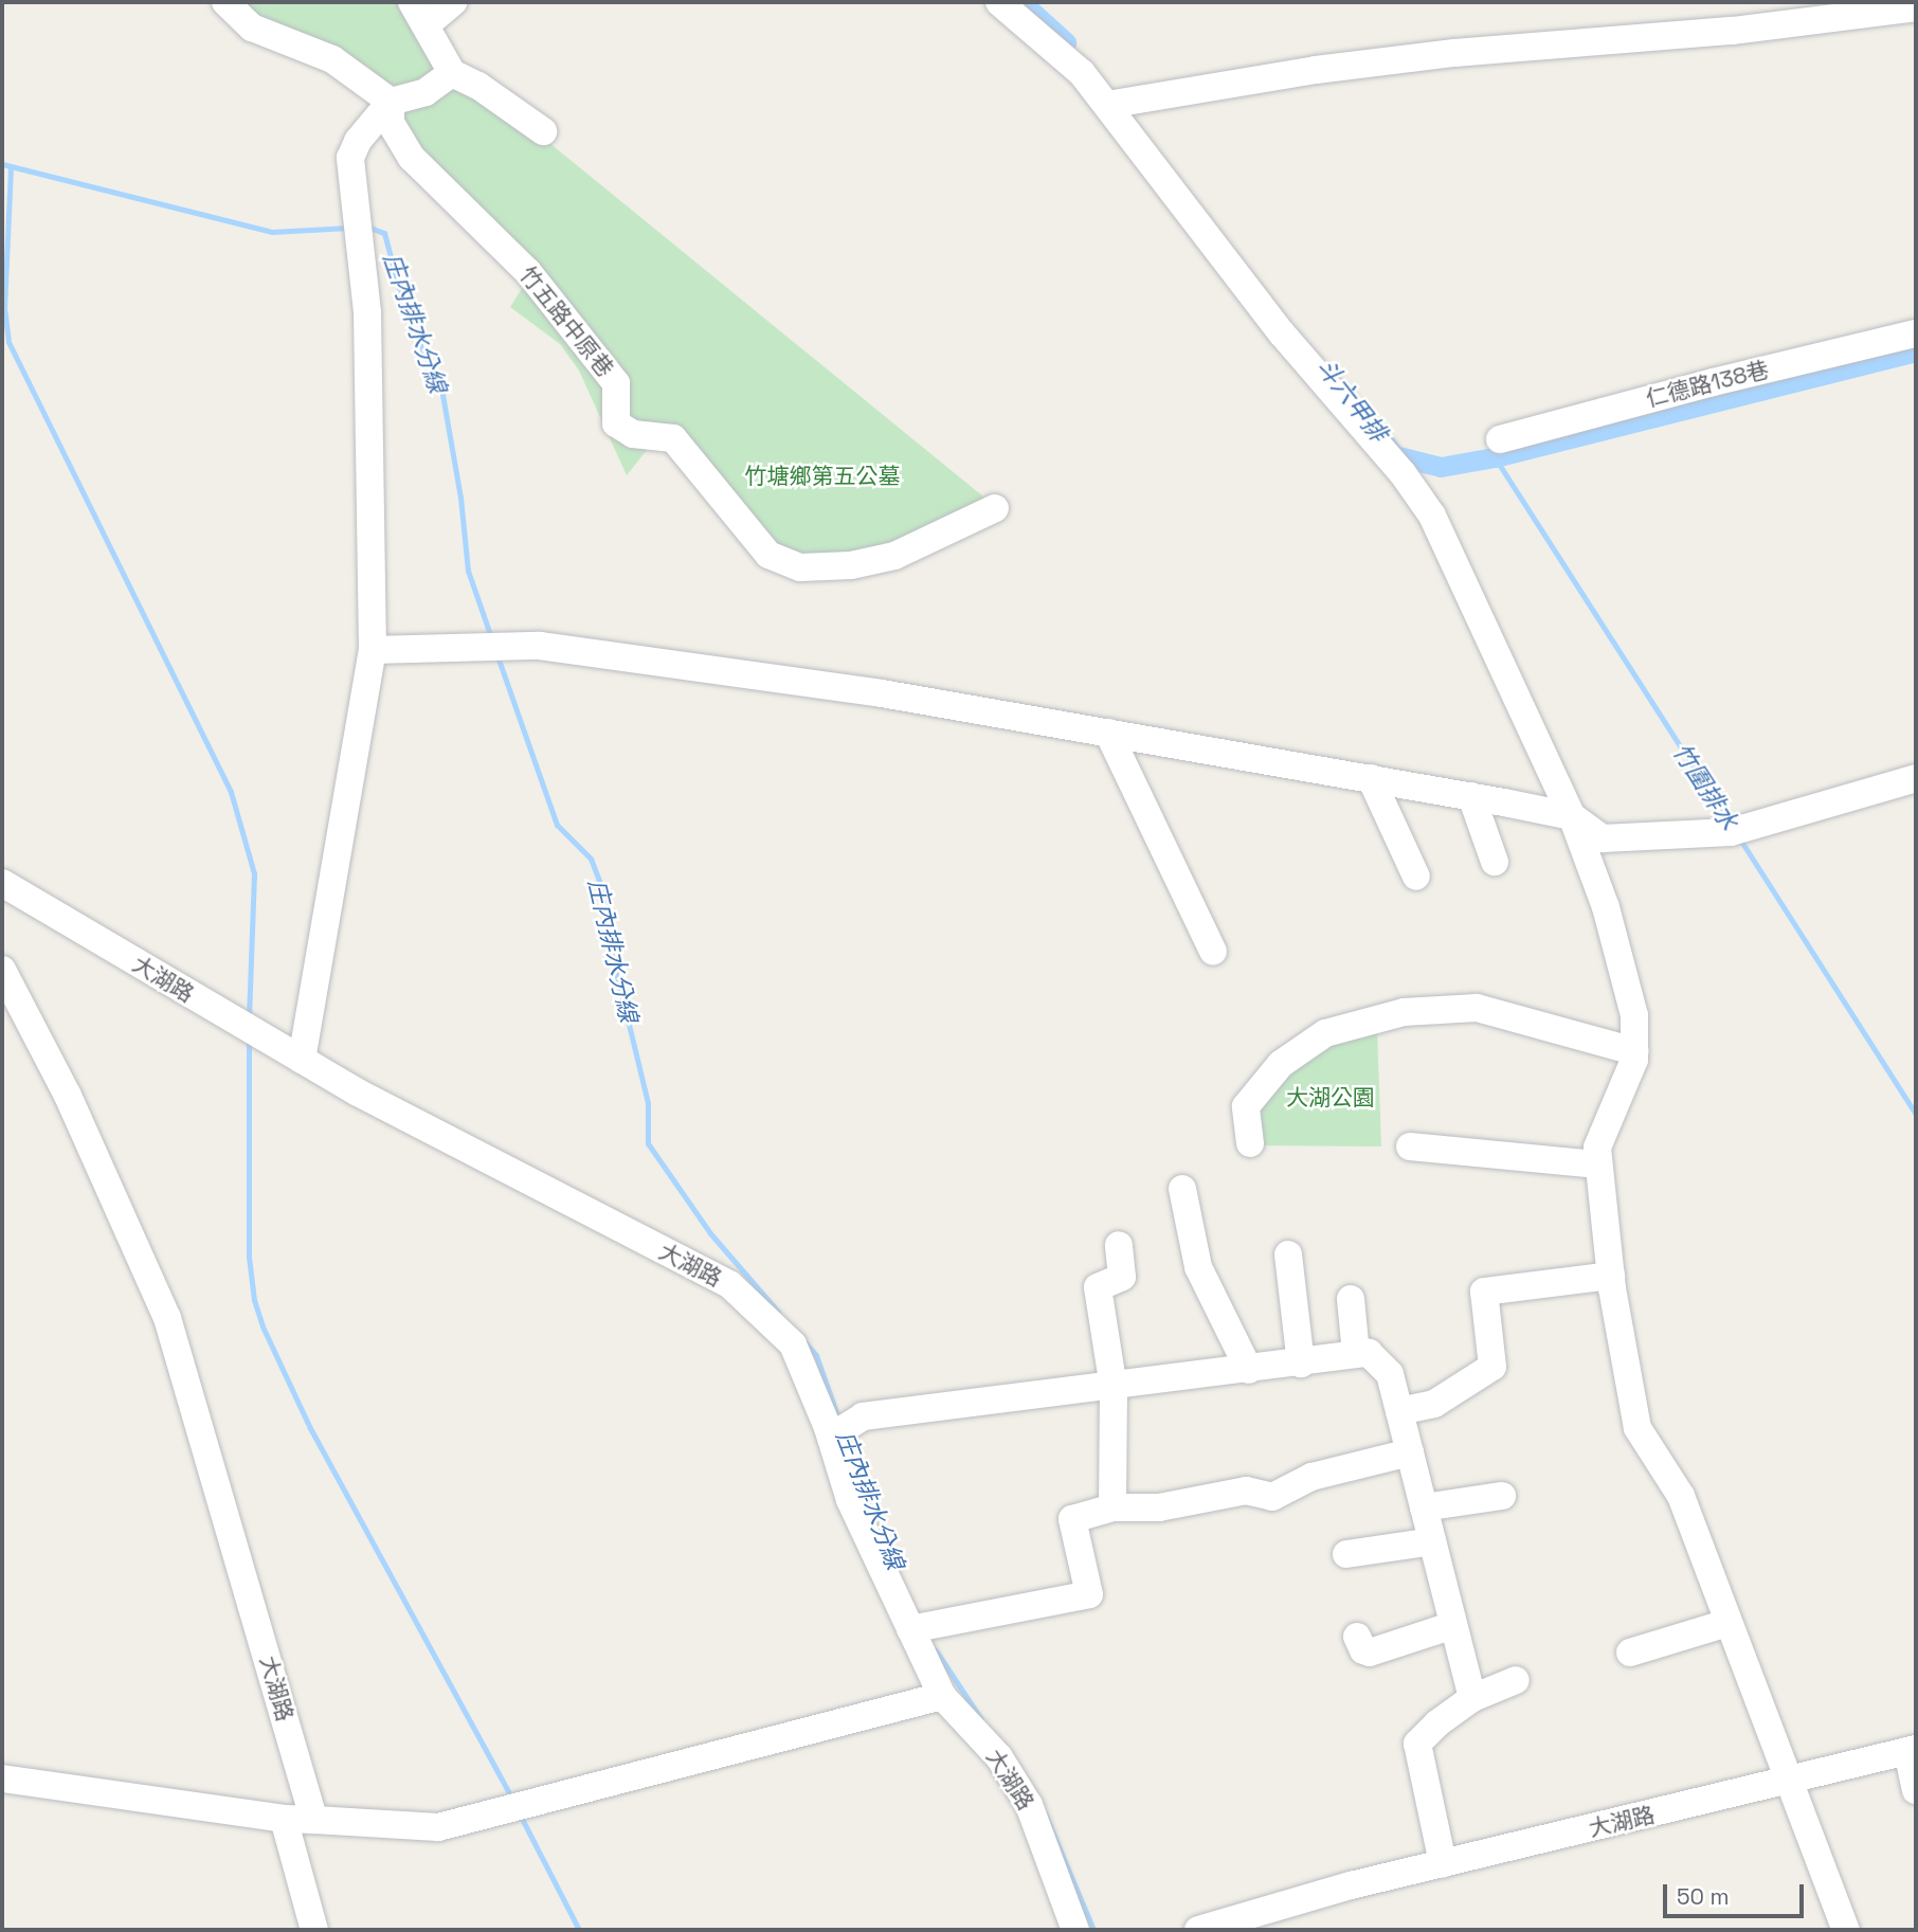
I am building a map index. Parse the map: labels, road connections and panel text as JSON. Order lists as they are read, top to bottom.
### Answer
{
  "streets": {
    "street": ["竹五路中原巷", "仁德路138巷", "大湖路"]
  },
  "water": ["庄內排水分線", "斗六甲排", "竹圍排水"],
  "parks": ["竹塘鄉第五公墓", "大湖公園"],
  "scale_bar": "50 m"
}
